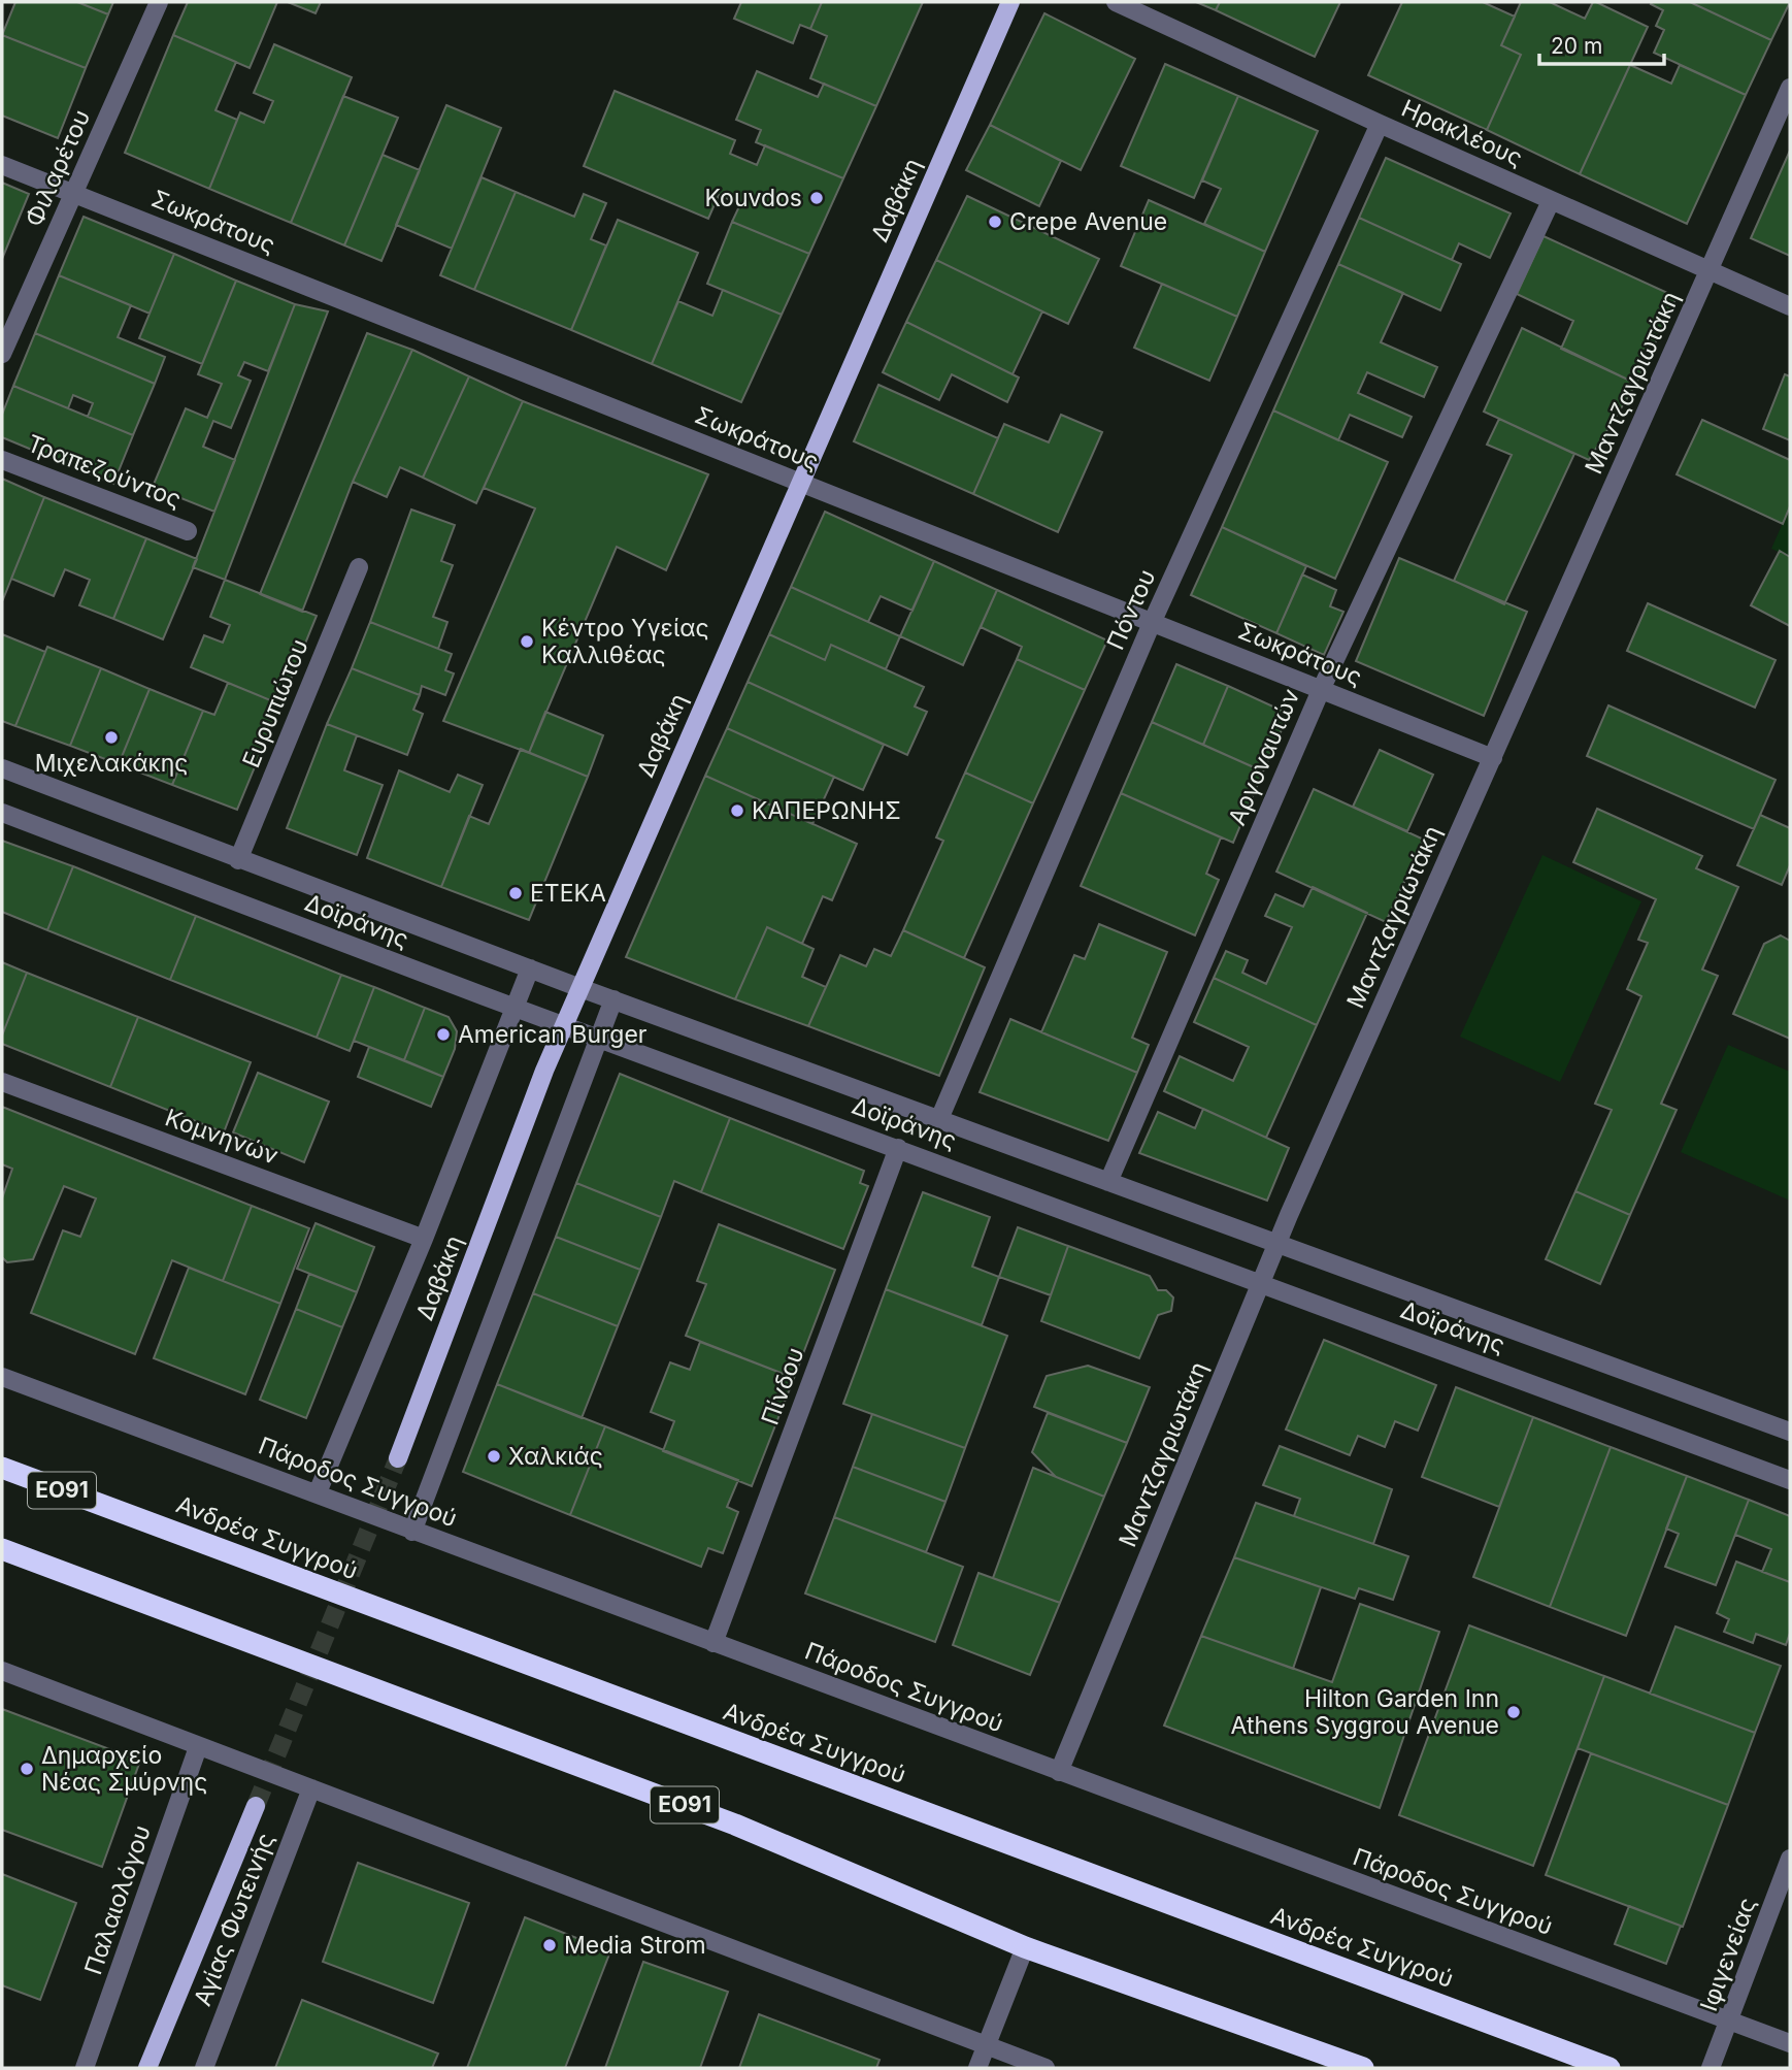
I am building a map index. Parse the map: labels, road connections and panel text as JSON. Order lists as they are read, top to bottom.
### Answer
{
  "streets": {
    "highway": ["ΕΟ91", "Ανδρέα Συγγρού"],
    "main road": ["Δαβάκη", "Αγίας Φωτεινής"],
    "street": [
      "Ηρακλέους",
      "Φιλαρέτου",
      "Σωκράτους",
      "Μαντζαγριωτάκη",
      "Τραπεζούντος",
      "Πόντου",
      "Ευρυπιώτου",
      "Αργοναυτών",
      "Δοϊράνης",
      "Κομνηνών",
      "Πίνδου",
      "Πάροδος Συγγρού",
      "Παλαιολόγου",
      "Ιφιγενείας"
    ]
  },
  "crossings": [
    ["Ηρακλέους", "Μαντζαγριωτάκη"],
    ["Ηρακλέους", "Πόντου"],
    ["Ηρακλέους", "Αργοναυτών"],
    ["Φιλαρέτου", "Σωκράτους"],
    ["Δαβάκη", "Σωκράτους"],
    ["Δαβάκη", "Δοϊράνης"],
    ["Δαβάκη", "Κομνηνών"],
    ["Δαβάκη", "Πάροδος Συγγρού"],
    ["Σωκράτους", "Μαντζαγριωτάκη"],
    ["Σωκράτους", "Πόντου"],
    ["Σωκράτους", "Αργοναυτών"],
    ["Μαντζαγριωτάκη", "Δοϊράνης"],
    ["Μαντζαγριωτάκη", "Πάροδος Συγγρού"],
    ["Πόντου", "Δοϊράνης"],
    ["Ευρυπιώτου", "Δοϊράνης"],
    ["Αργοναυτών", "Δοϊράνης"],
    ["Δοϊράνης", "Πίνδου"],
    ["Πίνδου", "Πάροδος Συγγρού"],
    ["Πάροδος Συγγρού", "Ιφιγενείας"]
  ],
  "places": [
    "Kouvdos",
    "Crepe Avenue",
    "Κέντρο Υγείας Καλλιθέας",
    "Μιχελακάκης",
    "ΚΑΠΕΡΩΝΗΣ",
    "ΕΤΕΚΑ",
    "American Burger",
    "Χαλκιάς",
    "Hilton Garden Inn Athens Syggrou Avenue",
    "Δημαρχείο Νέας Σμύρνης",
    "Media Strom"
  ],
  "scale_bar": "20 m"
}
